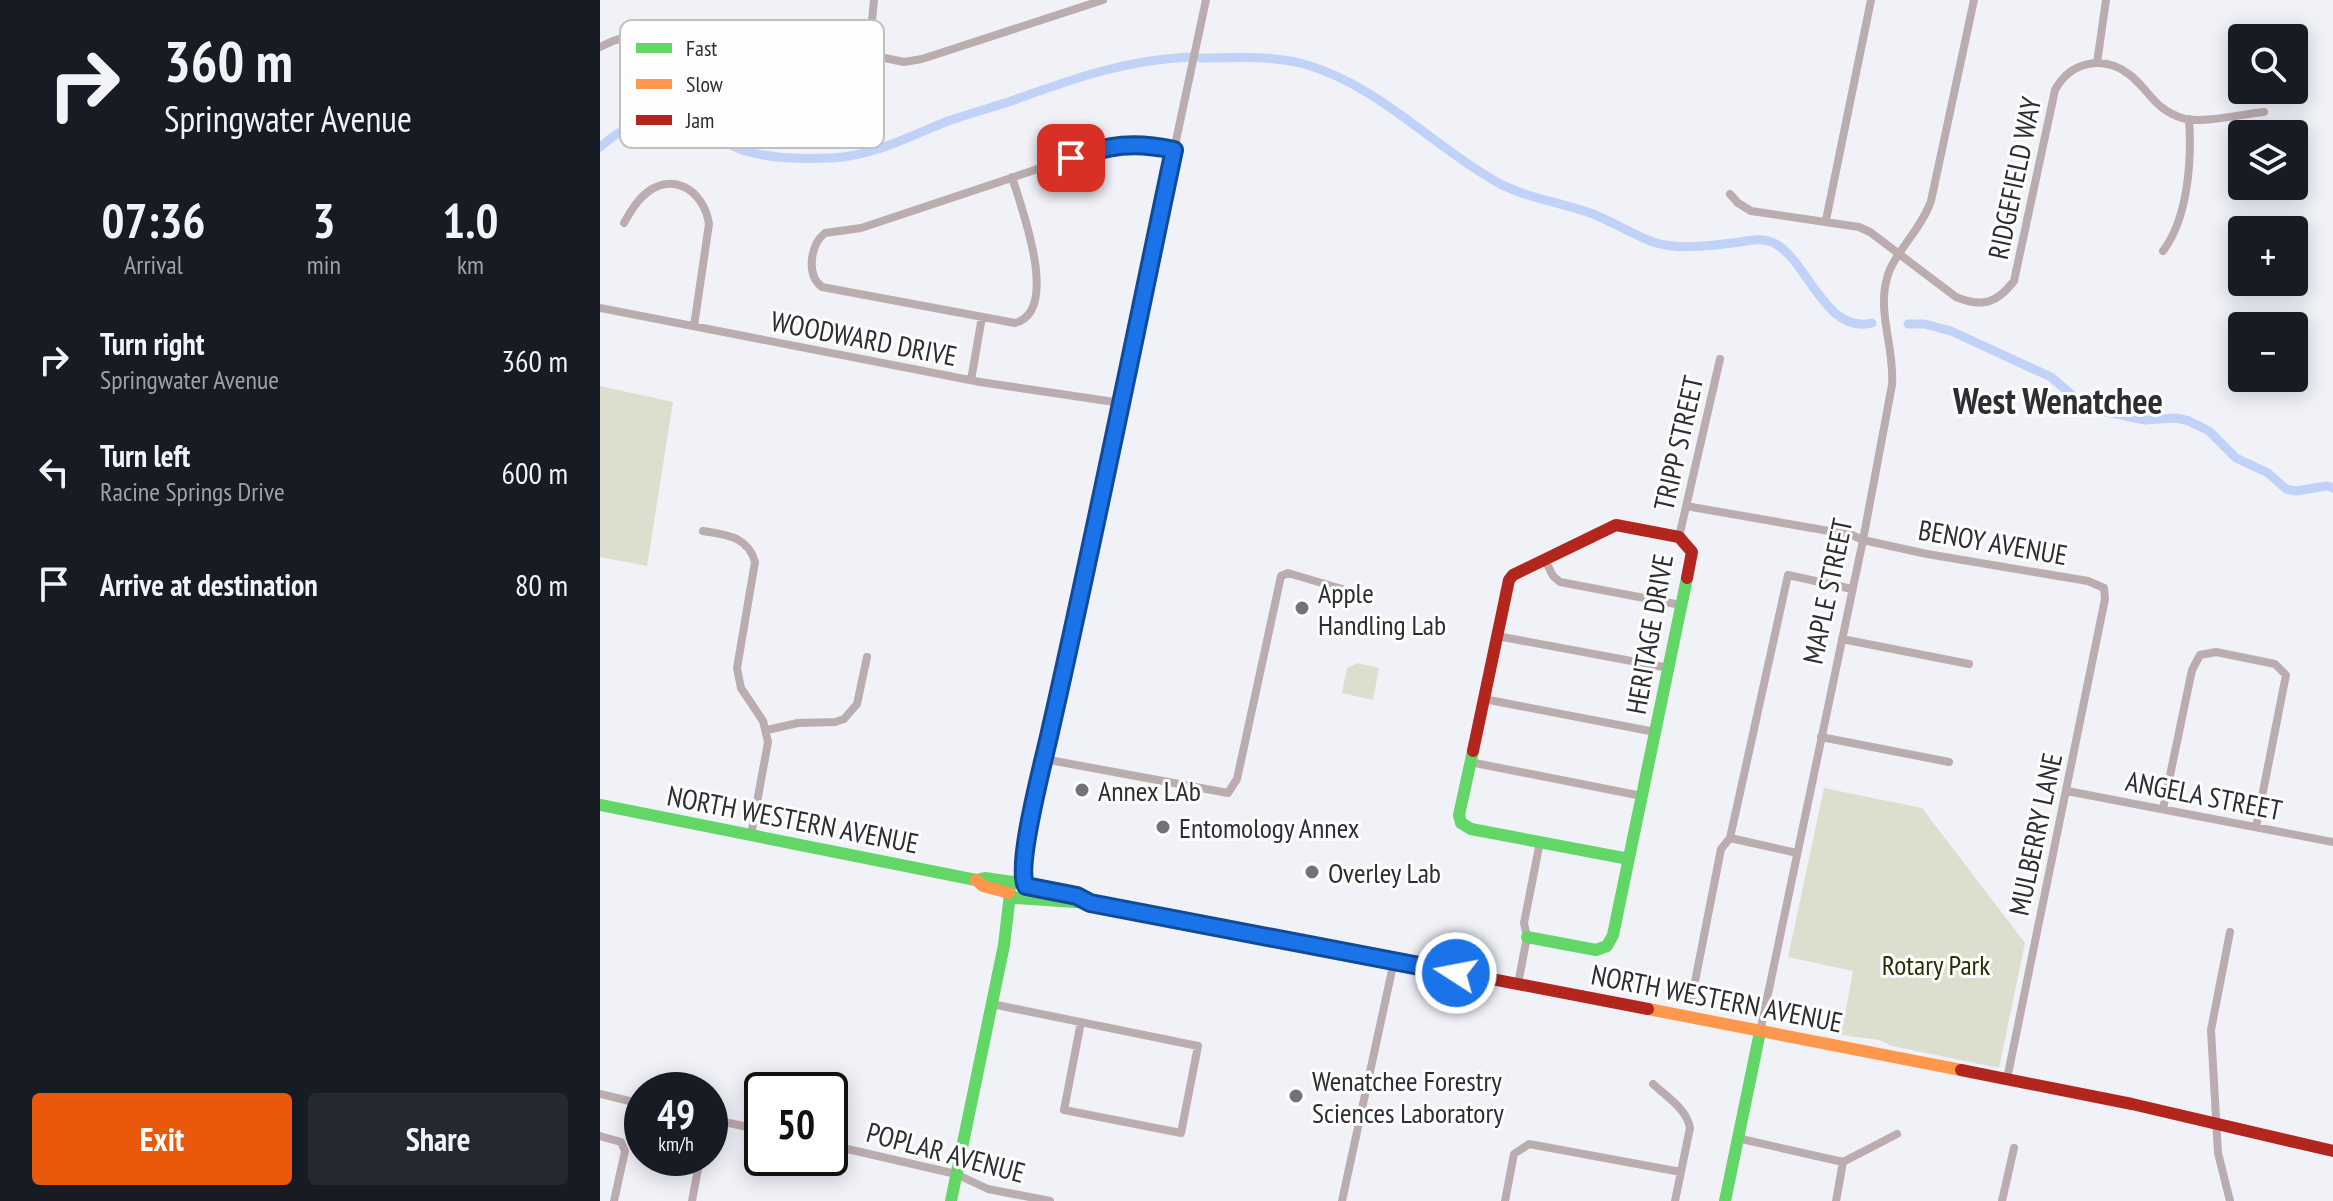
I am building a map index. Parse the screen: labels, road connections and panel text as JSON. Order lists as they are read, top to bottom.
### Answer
{
  "streets": {
    "main road": ["MAPLE STREET", "HERITAGE DRIVE", "NORTH WESTERN AVENUE"],
    "street": [
      "RIDGEFIELD WAY",
      "WOODWARD DRIVE",
      "TRIPP STREET",
      "BENOY AVENUE",
      "ANGELA STREET",
      "MULBERRY LANE",
      "POPLAR AVENUE"
    ]
  },
  "crossings": [
    ["RIDGEFIELD WAY", "MAPLE STREET"],
    ["TRIPP STREET", "HERITAGE DRIVE"],
    ["BENOY AVENUE", "MAPLE STREET"],
    ["BENOY AVENUE", "MULBERRY LANE"],
    ["MAPLE STREET", "NORTH WESTERN AVENUE"],
    ["ANGELA STREET", "MULBERRY LANE"],
    ["NORTH WESTERN AVENUE", "MULBERRY LANE"]
  ],
  "districts": ["West Wenatchee"],
  "parks": ["Rotary Park"],
  "places": [
    "Apple Handling Lab",
    "Annex LAb",
    "Entomology Annex",
    "Overley Lab",
    "Wenatchee Forestry Sciences Laboratory"
  ],
  "legend": ["Fast", "Slow", "Jam"],
  "page": {
    "turn": ["360 m", "Springwater Avenue"],
    "map_buttons": ["+", "−"],
    "eta": [
      "07:36",
      "Arrival",
      "3",
      "min",
      "1.0",
      "km"
    ],
    "list": [
      {
        "name": "Turn right",
        "note": "Springwater Avenue",
        "value": "360 m"
      },
      {
        "name": "Turn left",
        "note": "Racine Springs Drive",
        "value": "600 m"
      },
      {
        "name": "Arrive at destination",
        "value": "80 m"
      }
    ],
    "speed": "49 km/h",
    "limit": "50",
    "buttons": ["Exit", "Share"]
  }
}
